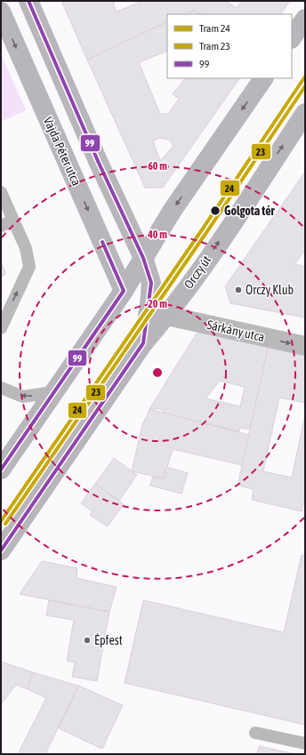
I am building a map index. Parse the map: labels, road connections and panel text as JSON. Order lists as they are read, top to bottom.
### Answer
{
  "streets": {
    "street": ["Vajda Péter utca", "Orczy út", "Sárkány utca"]
  },
  "crossings": [
    ["Orczy út", "Sárkány utca"]
  ],
  "one_way": ["Sárkány utca"],
  "places": ["Golgota tér", "Orczy Klub", "Épfest"],
  "lines": ["transit line 99", "tram line 24", "tram line 23"],
  "legend": ["Tram 24", "Tram 23", "99"],
  "rings": ["60 m", "40 m", "20 m"]
}
